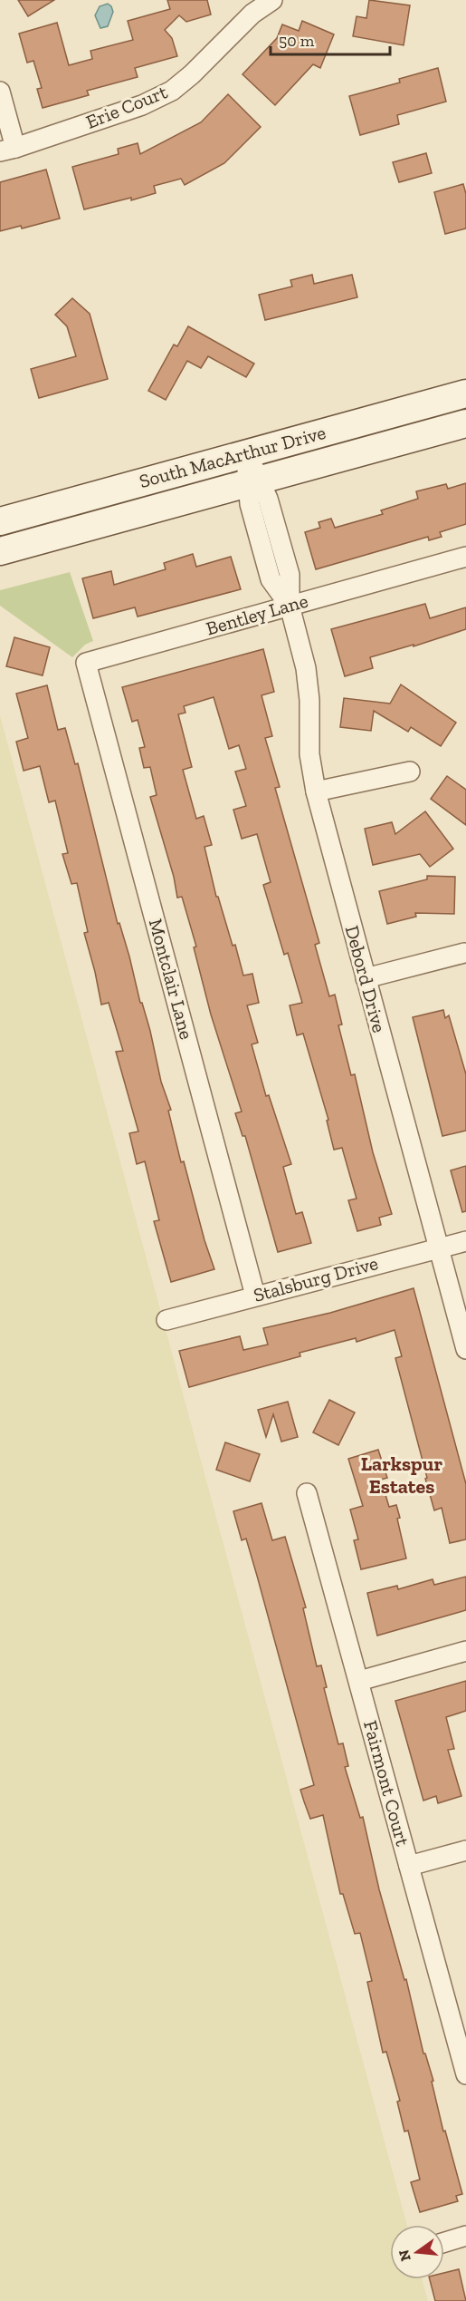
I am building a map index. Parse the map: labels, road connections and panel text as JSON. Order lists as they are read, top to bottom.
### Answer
{
  "streets": {
    "main road": ["South MacArthur Drive"],
    "street": [
      "Erie Court",
      "Bentley Lane",
      "Montclair Lane",
      "Debord Drive",
      "Stalsburg Drive",
      "Fairmont Court"
    ]
  },
  "crossings": [
    ["South MacArthur Drive", "Debord Drive"],
    ["Bentley Lane", "Montclair Lane"],
    ["Bentley Lane", "Debord Drive"],
    ["Montclair Lane", "Stalsburg Drive"],
    ["Debord Drive", "Stalsburg Drive"]
  ],
  "districts": ["Larkspur Estates"],
  "scale_bar": "50 m",
  "north": "left"
}
